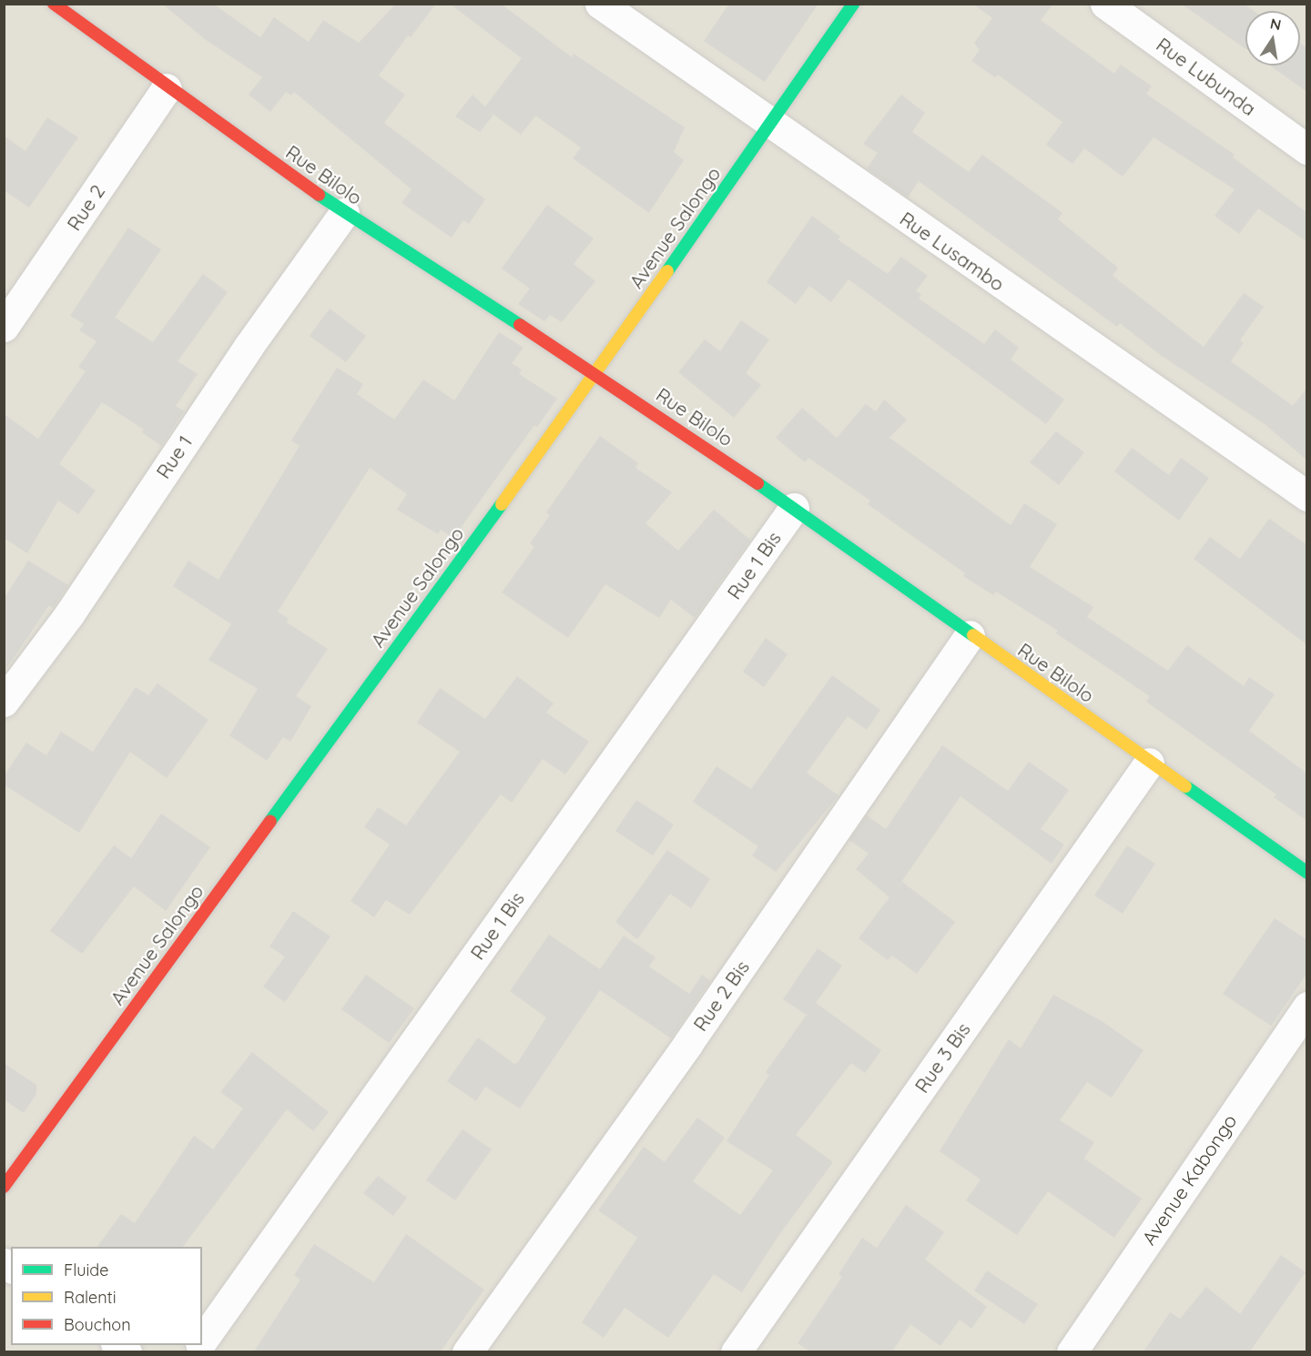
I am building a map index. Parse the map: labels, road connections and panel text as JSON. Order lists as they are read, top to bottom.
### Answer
{
  "streets": {
    "street": [
      "Rue Lubunda",
      "Rue Bilolo",
      "Rue 2",
      "Avenue Salongo",
      "Rue Lusambo",
      "Rue 1",
      "Rue 1 Bis",
      "Rue 2 Bis",
      "Rue 3 Bis",
      "Avenue Kabongo"
    ]
  },
  "crossings": [
    ["Rue Bilolo", "Rue 2"],
    ["Rue Bilolo", "Avenue Salongo"],
    ["Rue Bilolo", "Rue 1"],
    ["Rue Bilolo", "Rue 1 Bis"],
    ["Rue Bilolo", "Rue 2 Bis"],
    ["Rue Bilolo", "Rue 3 Bis"],
    ["Avenue Salongo", "Rue Lusambo"]
  ],
  "legend": ["Fluide", "Ralenti", "Bouchon"],
  "north": "top"
}
